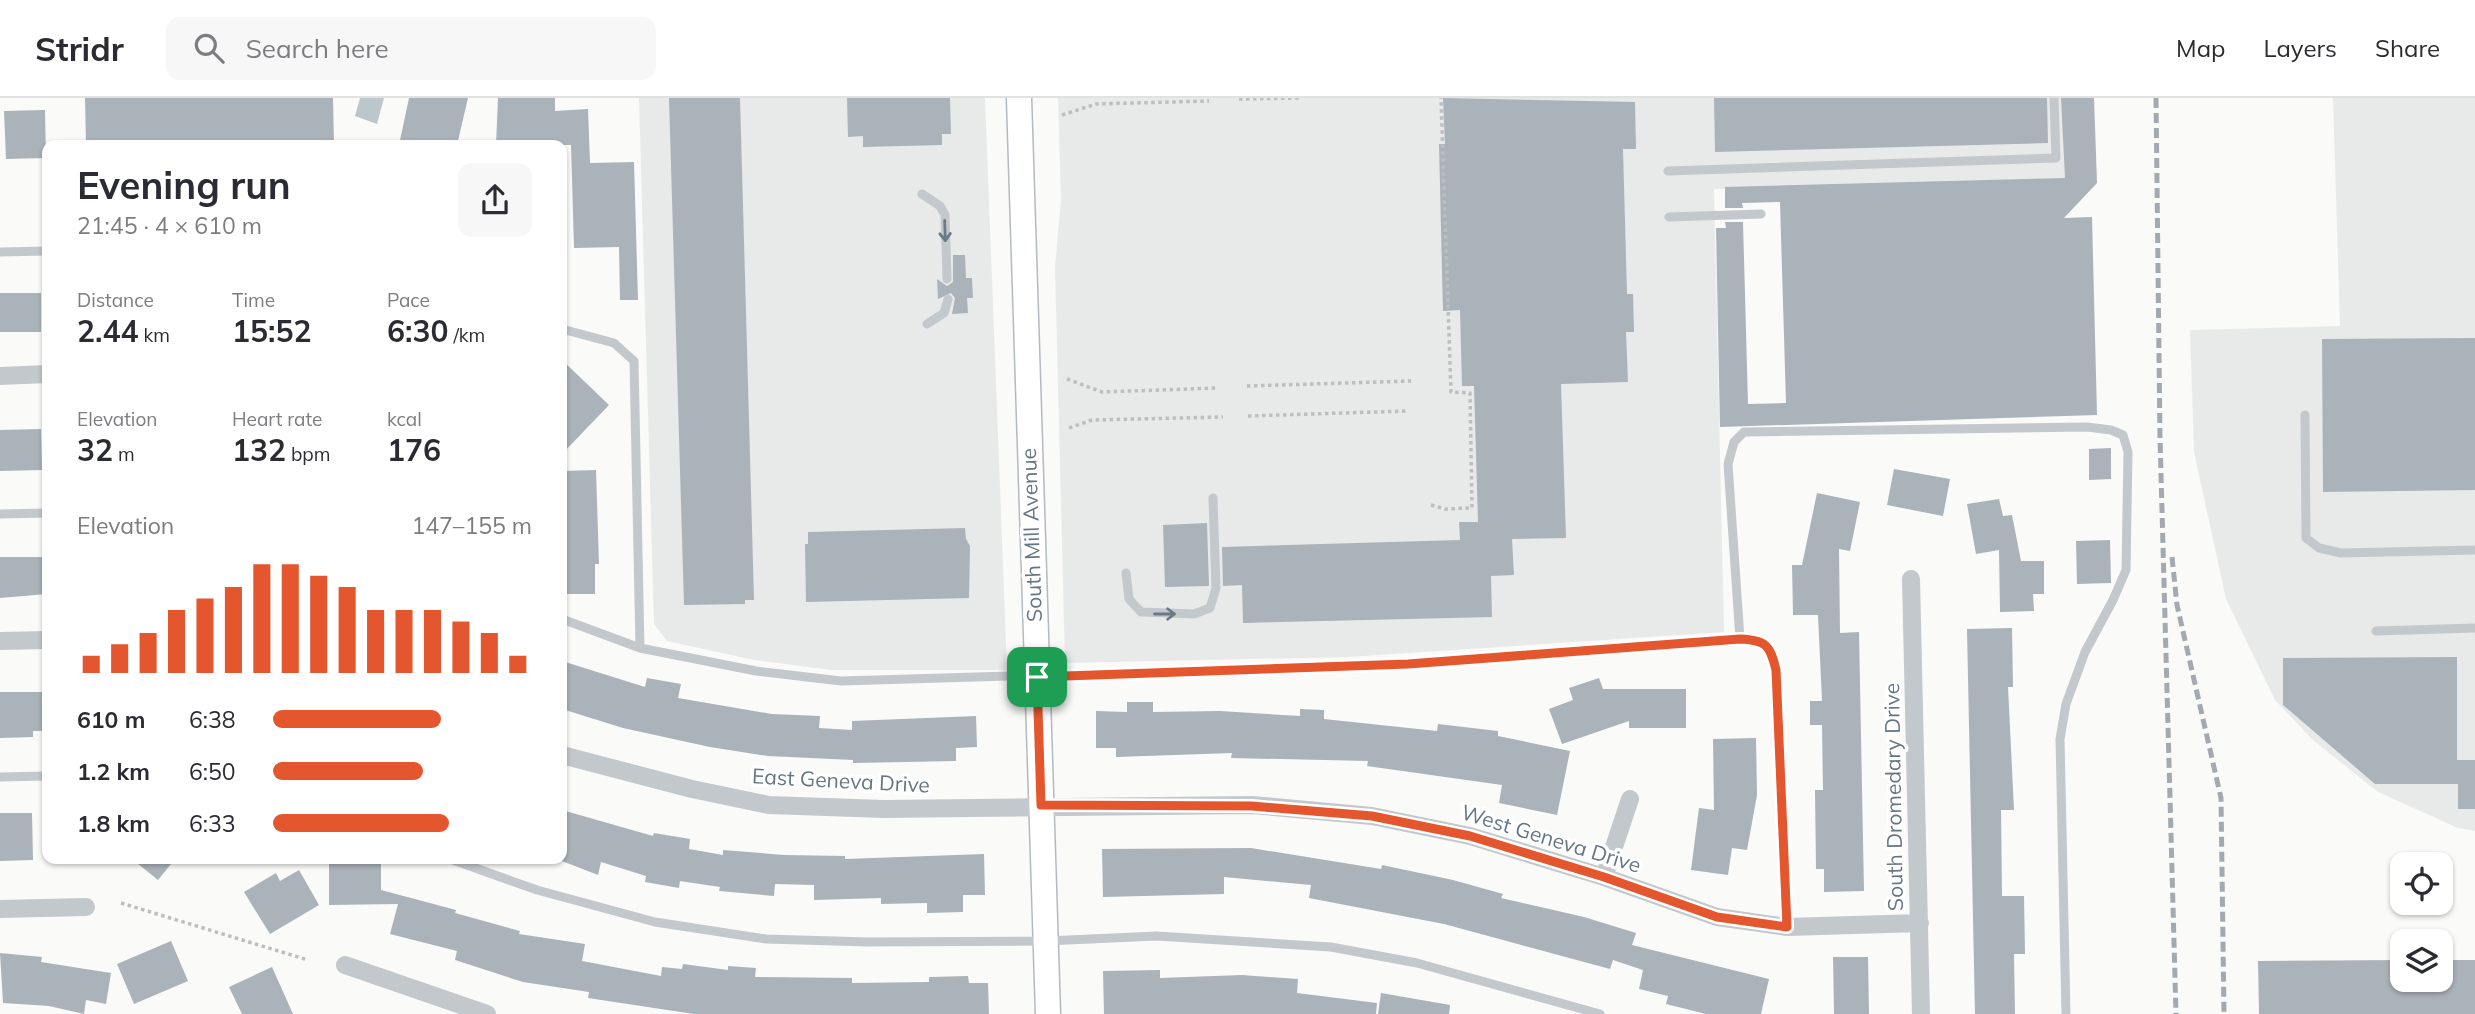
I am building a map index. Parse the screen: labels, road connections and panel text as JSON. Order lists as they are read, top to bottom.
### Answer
{
  "streets": {
    "main road": ["South Mill Avenue"],
    "street": ["East Geneva Drive", "South Dromedary Drive", "West Geneva Drive"]
  },
  "crossings": [
    ["South Mill Avenue", "East Geneva Drive"],
    ["South Mill Avenue", "West Geneva Drive"],
    ["East Geneva Drive", "West Geneva Drive"],
    ["South Dromedary Drive", "West Geneva Drive"]
  ],
  "page": {
    "header": "Stridr",
    "search": "Search here",
    "nav": ["Map", "Layers", "Share"],
    "heading": ["Evening run", "21:45 · 4 × 610 m"],
    "stats": [
      ["Distance", "2.44 km"],
      ["Time", "15:52"],
      ["Pace", "6:30 /km"],
      ["Elevation", "32 m"],
      ["Heart rate", "132 bpm"],
      ["kcal", "176"]
    ],
    "chart": ["Elevation", "147–155 m"],
    "list": [
      {
        "name": "610 m",
        "note": "6:38"
      },
      {
        "name": "1.2 km",
        "note": "6:50"
      },
      {
        "name": "1.8 km",
        "note": "6:33"
      }
    ]
  }
}
